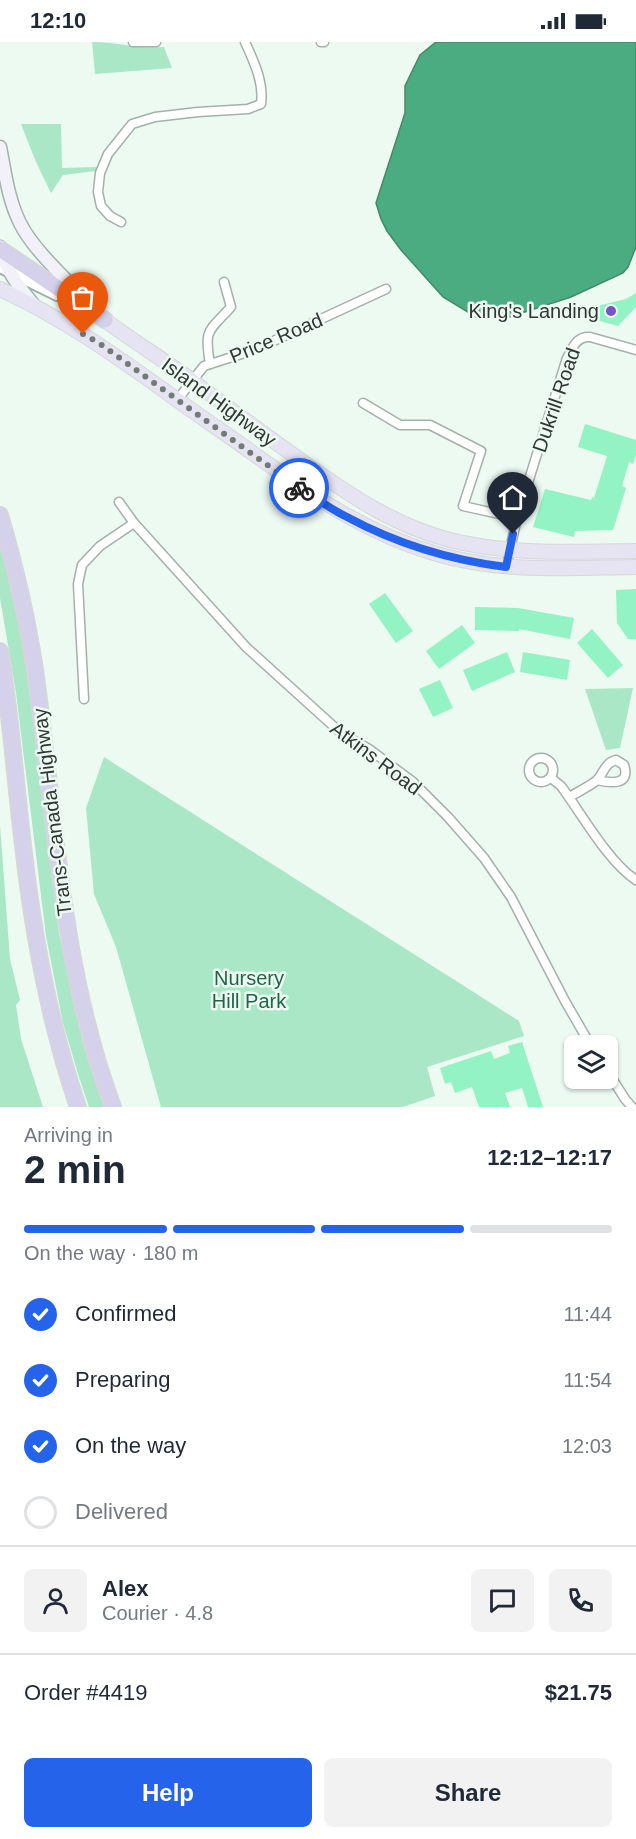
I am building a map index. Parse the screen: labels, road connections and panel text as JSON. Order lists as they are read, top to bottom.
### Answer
{
  "streets": {
    "highway": ["Trans-Canada Highway"],
    "main road": ["Island Highway"],
    "street": ["Price Road", "Dukrill Road", "Atkins Road"]
  },
  "crossings": [
    ["Price Road", "Island Highway"],
    ["Dukrill Road", "Island Highway"]
  ],
  "parks": ["Nursery Hill Park"],
  "places": ["King's Landing"],
  "page": {
    "status": "12:10",
    "heading": ["2 min", "Arriving in", "12:12–12:17"],
    "panel": [
      "Alex",
      "Courier · 4.8",
      "Order #4419",
      "$21.75"
    ],
    "bar": "On the way · 180 m",
    "list": [
      ["Confirmed", "11:44"],
      ["Preparing", "11:54"],
      ["On the way", "12:03"],
      "Delivered"
    ],
    "buttons": ["Help", "Share"]
  }
}
